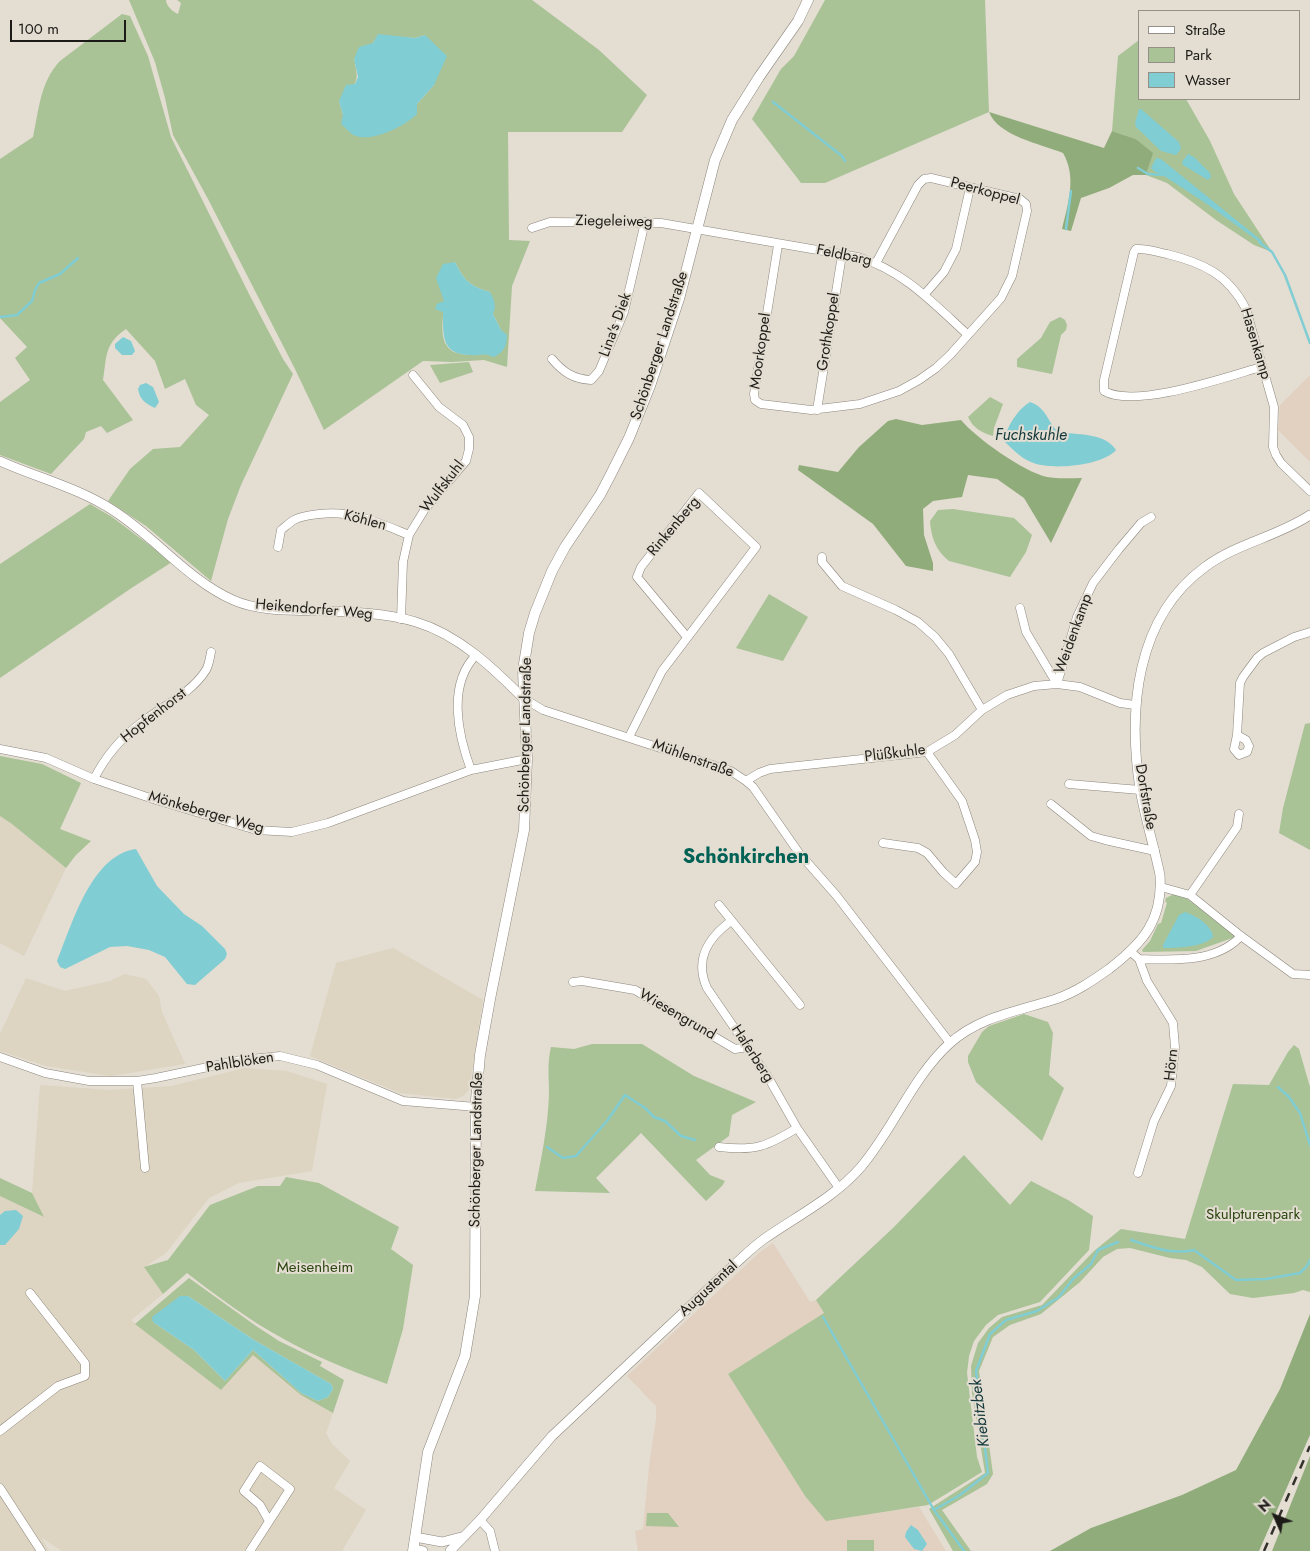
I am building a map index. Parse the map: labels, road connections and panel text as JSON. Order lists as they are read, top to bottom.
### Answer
{
  "streets": {
    "main road": ["Schönberger Landstraße"],
    "street": [
      "Peerkoppel",
      "Ziegeleiweg",
      "Feldbarg",
      "Lina's Diek",
      "Grothkoppel",
      "Hasenkamp",
      "Moorkoppel",
      "Wulfskuhl",
      "Köhlen",
      "Rinkenberg",
      "Heikendorfer Weg",
      "Weidenkamp",
      "Hopfenhorst",
      "Plüßkuhle",
      "Mühlenstraße",
      "Dorfstraße",
      "Mönkeberger Weg",
      "Wiesengrund",
      "Haferberg",
      "Pahlblöken",
      "Hörn",
      "Augustental"
    ]
  },
  "crossings": [
    ["Peerkoppel", "Feldbarg"],
    ["Peerkoppel", "Moorkoppel"],
    ["Ziegeleiweg", "Feldbarg"],
    ["Ziegeleiweg", "Lina's Diek"],
    ["Ziegeleiweg", "Schönberger Landstraße"],
    ["Feldbarg", "Grothkoppel"],
    ["Feldbarg", "Schönberger Landstraße"],
    ["Feldbarg", "Moorkoppel"],
    ["Grothkoppel", "Moorkoppel"],
    ["Schönberger Landstraße", "Heikendorfer Weg"],
    ["Schönberger Landstraße", "Mühlenstraße"],
    ["Schönberger Landstraße", "Mönkeberger Weg"],
    ["Schönberger Landstraße", "Pahlblöken"],
    ["Wulfskuhl", "Köhlen"],
    ["Wulfskuhl", "Heikendorfer Weg"],
    ["Rinkenberg", "Mühlenstraße"],
    ["Heikendorfer Weg", "Mühlenstraße"],
    ["Weidenkamp", "Plüßkuhle"],
    ["Hopfenhorst", "Mönkeberger Weg"],
    ["Plüßkuhle", "Mühlenstraße"],
    ["Plüßkuhle", "Dorfstraße"],
    ["Mühlenstraße", "Dorfstraße"],
    ["Mühlenstraße", "Augustental"],
    ["Dorfstraße", "Augustental"],
    ["Wiesengrund", "Haferberg"],
    ["Haferberg", "Augustental"]
  ],
  "districts": ["Schönkirchen"],
  "water": ["Fuchskuhle", "Kiebitzbek"],
  "parks": ["Skulpturenpark", "Meisenheim"],
  "legend": ["Straße", "Park", "Wasser"],
  "scale_bar": "100 m",
  "north": "top left"
}
